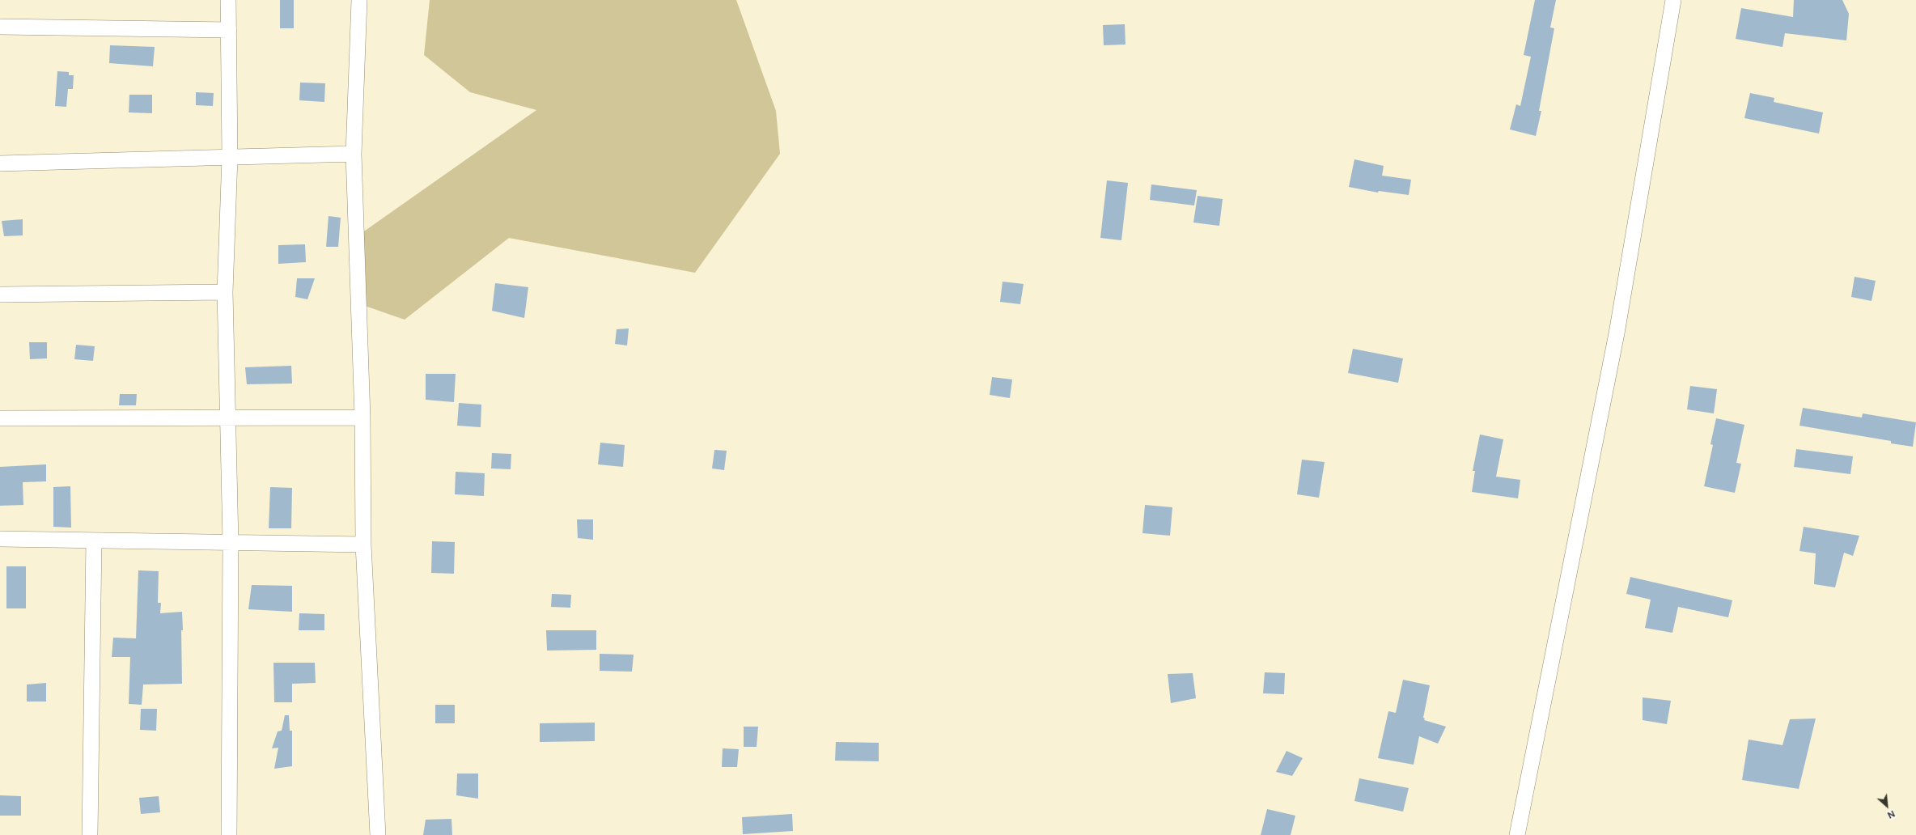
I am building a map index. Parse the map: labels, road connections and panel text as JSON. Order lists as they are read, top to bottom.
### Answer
{
  "north": "bottom right"
}
